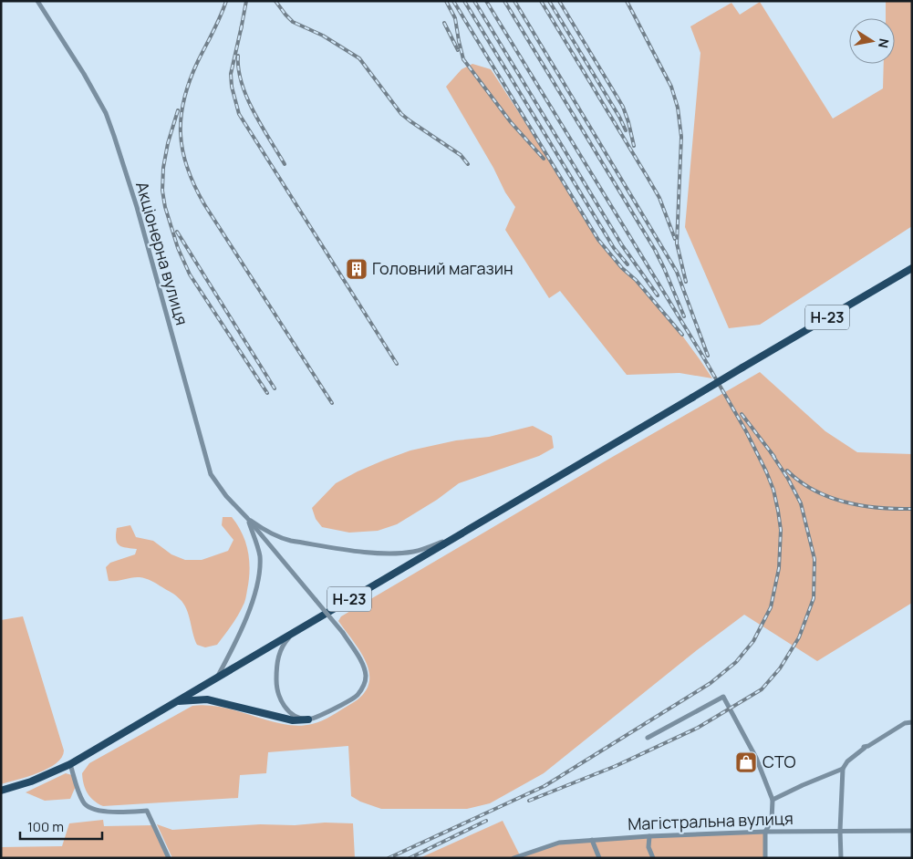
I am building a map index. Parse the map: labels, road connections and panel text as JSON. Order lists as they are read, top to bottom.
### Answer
{
  "streets": {
    "main road": ["Н-23"],
    "street": ["Акціонерна вулиця", "Магістральна вулиця"]
  },
  "places": {
    "building": ["Головний магазин"],
    "shop": ["СТО"]
  },
  "scale_bar": "100 m",
  "north": "right"
}
